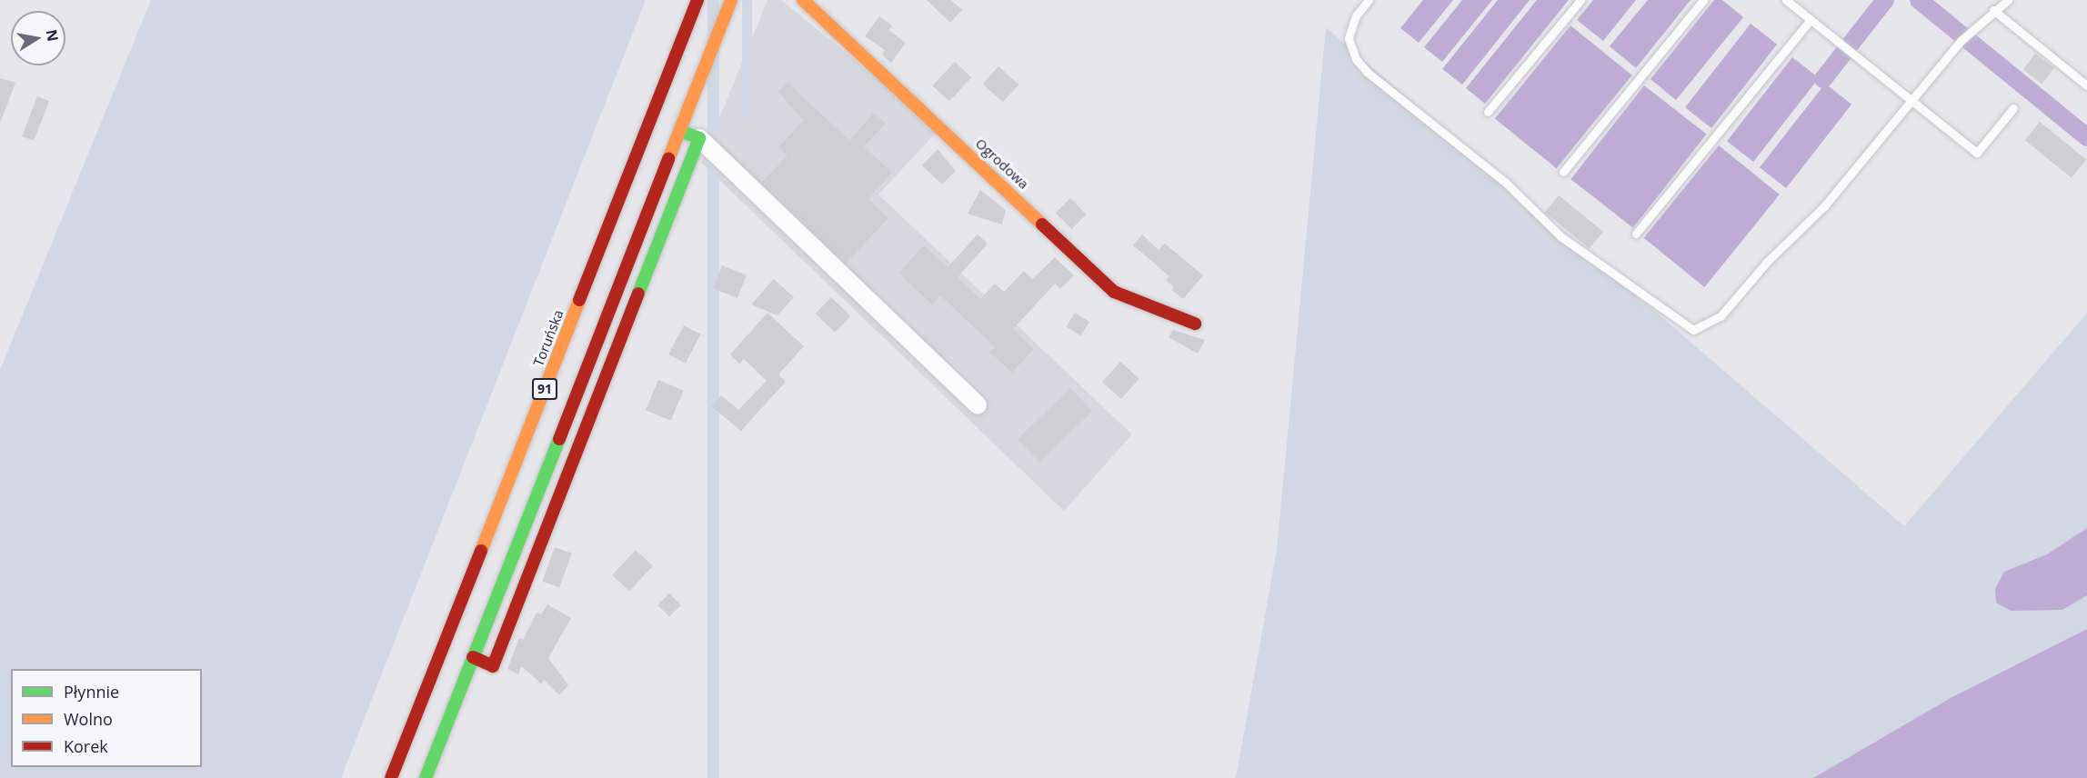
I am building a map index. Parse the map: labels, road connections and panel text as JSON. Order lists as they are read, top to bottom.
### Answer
{
  "streets": {
    "main road": ["Ogrodowa", "Toruńska", "91"]
  },
  "legend": ["Płynnie", "Wolno", "Korek"],
  "north": "right"
}
